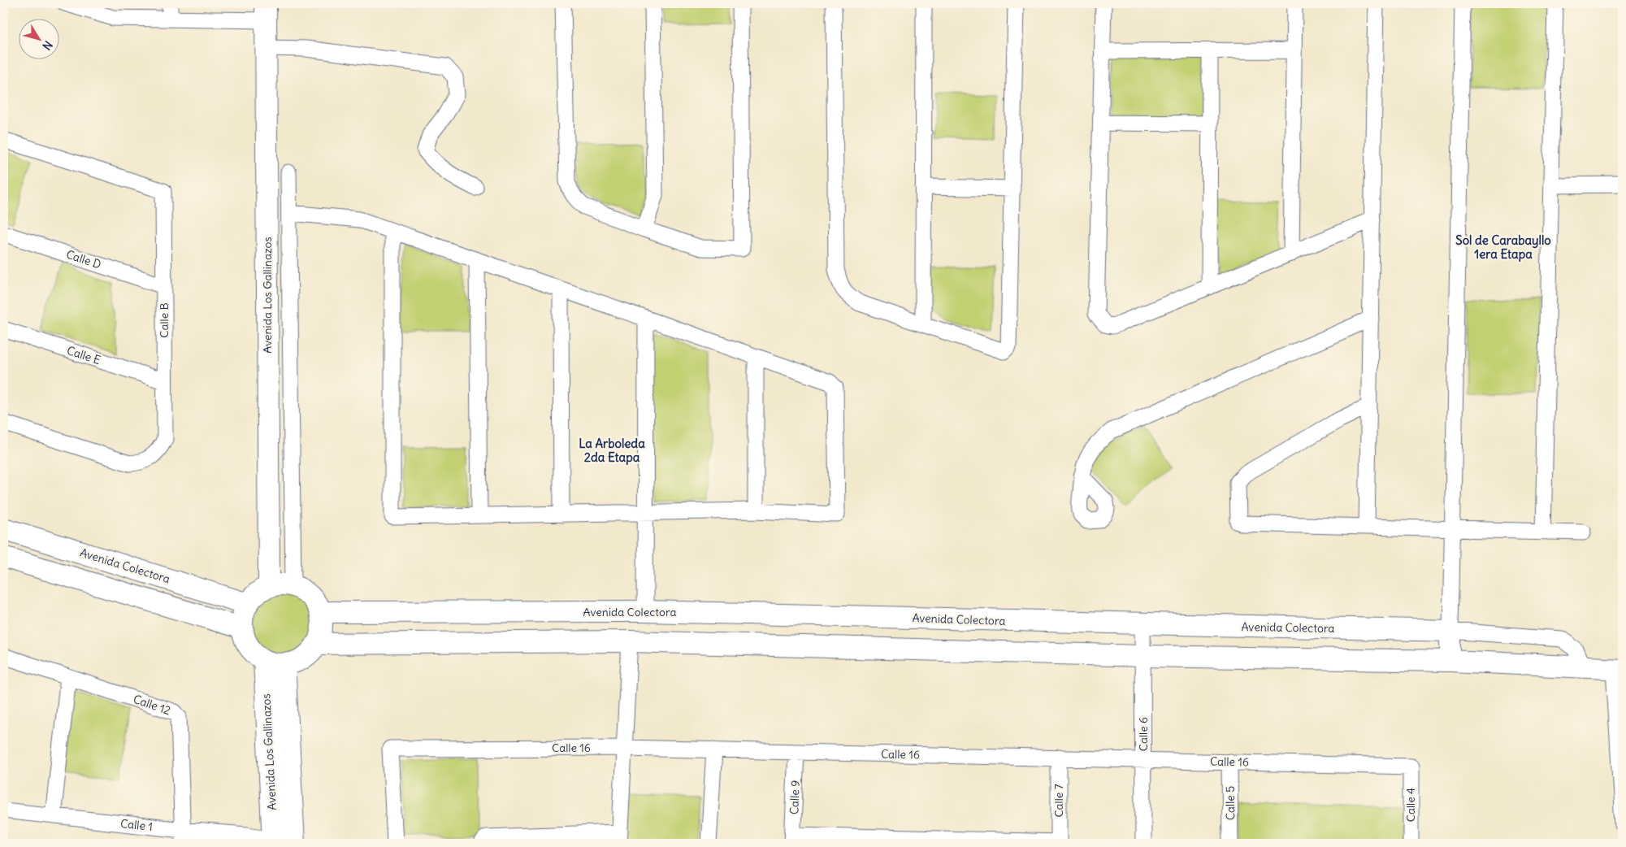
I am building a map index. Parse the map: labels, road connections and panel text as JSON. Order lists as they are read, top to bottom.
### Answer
{
  "streets": {
    "street": [
      "Calle D",
      "Avenida Los Gallinazos",
      "Calle B",
      "Calle E",
      "Avenida Colectora",
      "Calle 12",
      "Calle 6",
      "Calle 16",
      "Calle 9",
      "Calle 7",
      "Calle 5",
      "Calle 4",
      "Calle 1"
    ]
  },
  "crossings": [
    ["Calle D", "Calle B"],
    ["Avenida Los Gallinazos", "Avenida Colectora"],
    ["Avenida Los Gallinazos", "Calle 1"],
    ["Calle B", "Calle E"],
    ["Avenida Colectora", "Calle 6"],
    ["Calle 12", "Calle 1"],
    ["Calle 6", "Calle 16"],
    ["Calle 16", "Calle 9"],
    ["Calle 16", "Calle 7"],
    ["Calle 16", "Calle 5"],
    ["Calle 16", "Calle 4"]
  ],
  "districts": ["Sol de Carabayllo 1era Etapa", "La Arboleda 2da Etapa"],
  "north": "bottom right"
}
